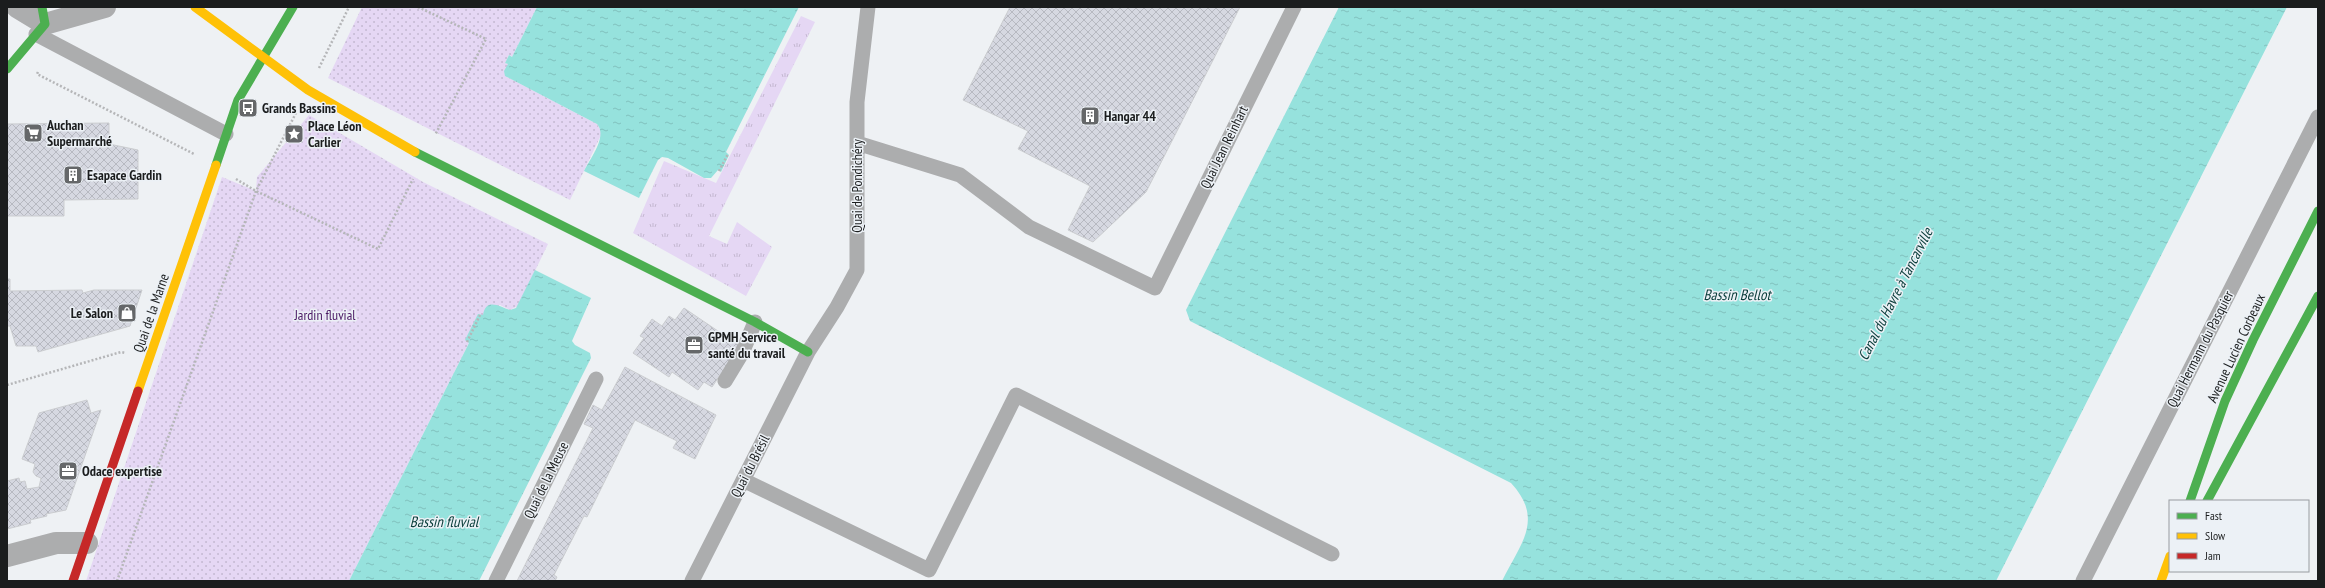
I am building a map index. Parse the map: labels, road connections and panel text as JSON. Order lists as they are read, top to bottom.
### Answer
{
  "streets": {
    "street": ["Quai de la Marne", "Avenue Lucien Corbeaux"],
    "lane": [
      "Quai Jean Reinhart",
      "Quai de Pondichéry",
      "Quai Hermann du Pasquier",
      "Quai du Brésil",
      "Quai de la Meuse"
    ]
  },
  "crossings": [
    ["Quai Jean Reinhart", "Quai de Pondichéry"],
    ["Quai de Pondichéry", "Quai du Brésil"]
  ],
  "water": ["Bassin Bellot", "Canal du Havre à Tancarville", "Bassin fluvial"],
  "parks": ["Jardin fluvial"],
  "places": {
    "bus stop": ["Grands Bassins"],
    "building": ["Hangar 44", "Esapace Gardin"],
    "supermarket": ["Auchan Supermarché"],
    "place": ["Place Léon Carlier"],
    "shop": ["Le Salon"],
    "office": ["GPMH Service santé du travail", "Odace expertise"]
  },
  "legend": ["Fast", "Slow", "Jam"]
}
